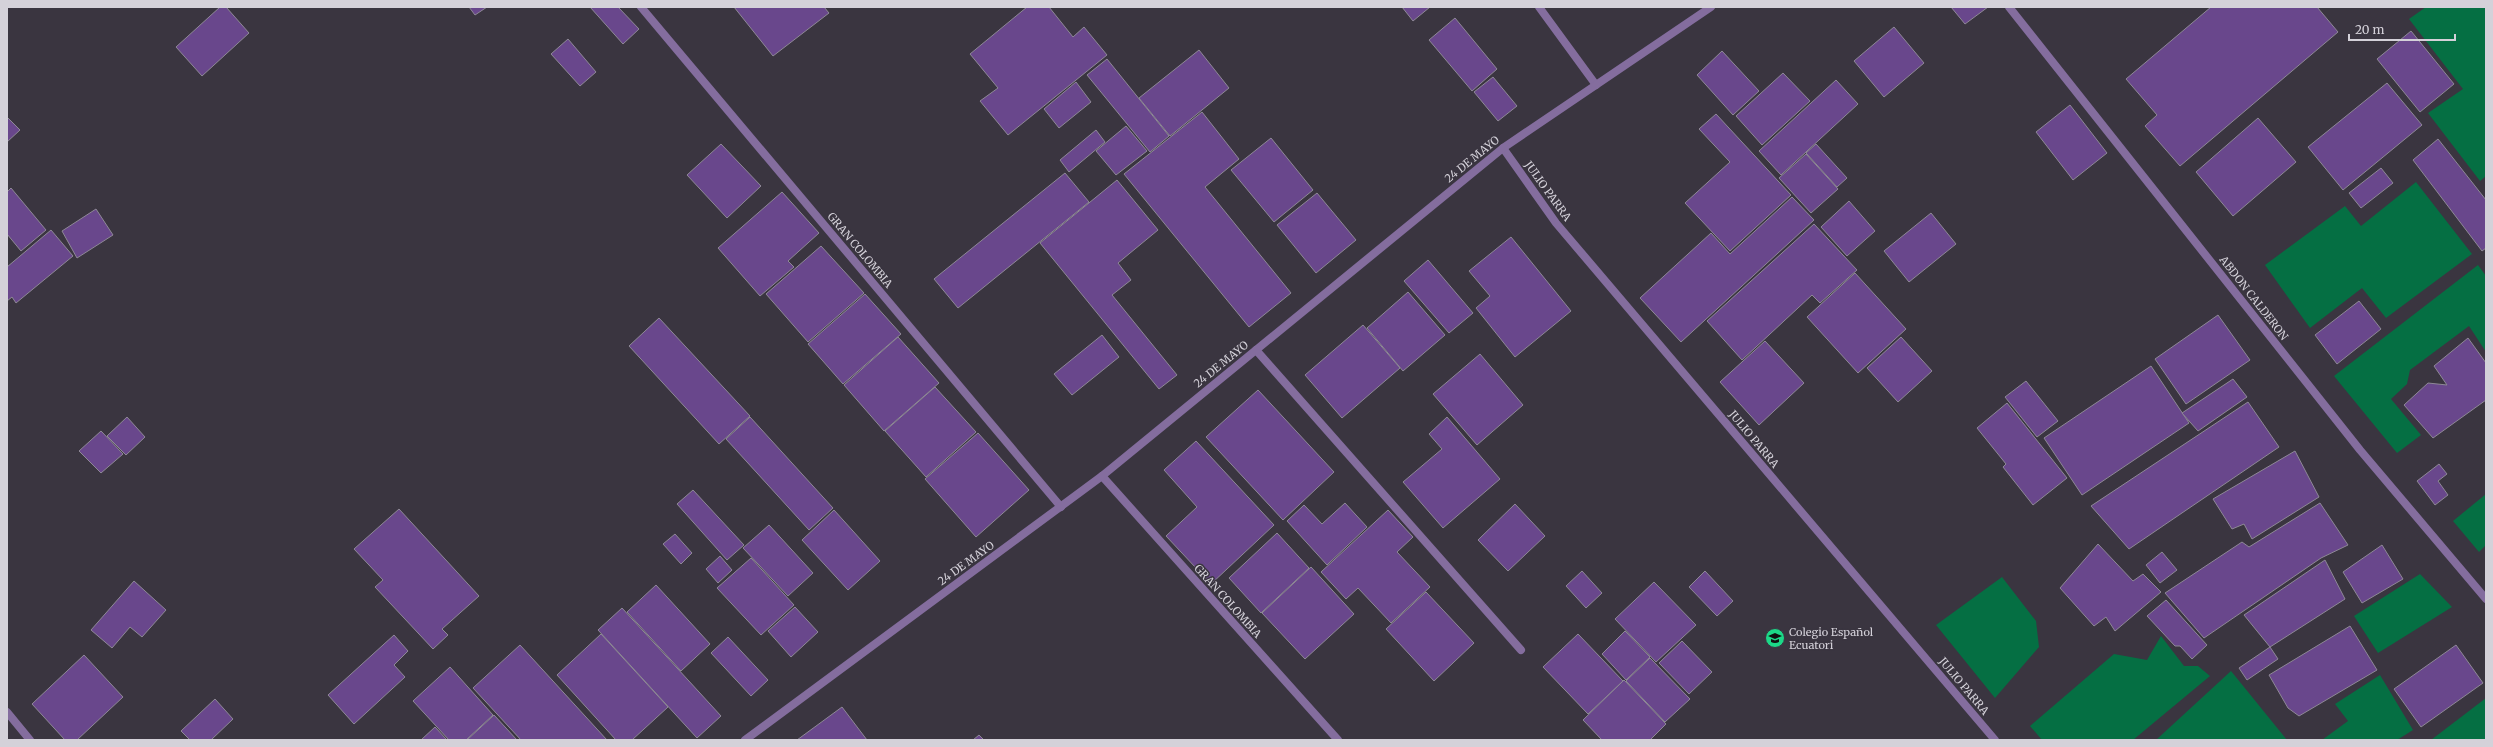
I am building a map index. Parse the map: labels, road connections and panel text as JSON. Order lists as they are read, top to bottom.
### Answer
{
  "streets": {
    "street": [
      "24 DE MAYO",
      "JULIO PARRA",
      "GRAN COLOMBIA",
      "ABDON CALDERON"
    ]
  },
  "crossings": [
    ["24 DE MAYO", "JULIO PARRA"],
    ["24 DE MAYO", "GRAN COLOMBIA"]
  ],
  "places": {
    "school or university": ["Colegio Español Ecuatori"]
  },
  "scale_bar": "20 m"
}
